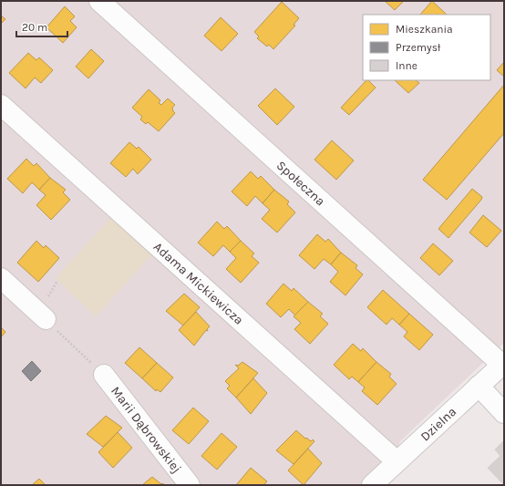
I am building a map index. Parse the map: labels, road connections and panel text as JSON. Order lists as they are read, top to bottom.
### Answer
{
  "streets": {
    "street": [
      "Społeczna",
      "Adama Mickiewicza",
      "Dzielna",
      "Marii Dąbrowskiej"
    ]
  },
  "crossings": [
    ["Społeczna", "Dzielna"],
    ["Adama Mickiewicza", "Dzielna"]
  ],
  "legend": ["Mieszkania", "Przemysł", "Inne"],
  "scale_bar": "20 m"
}
